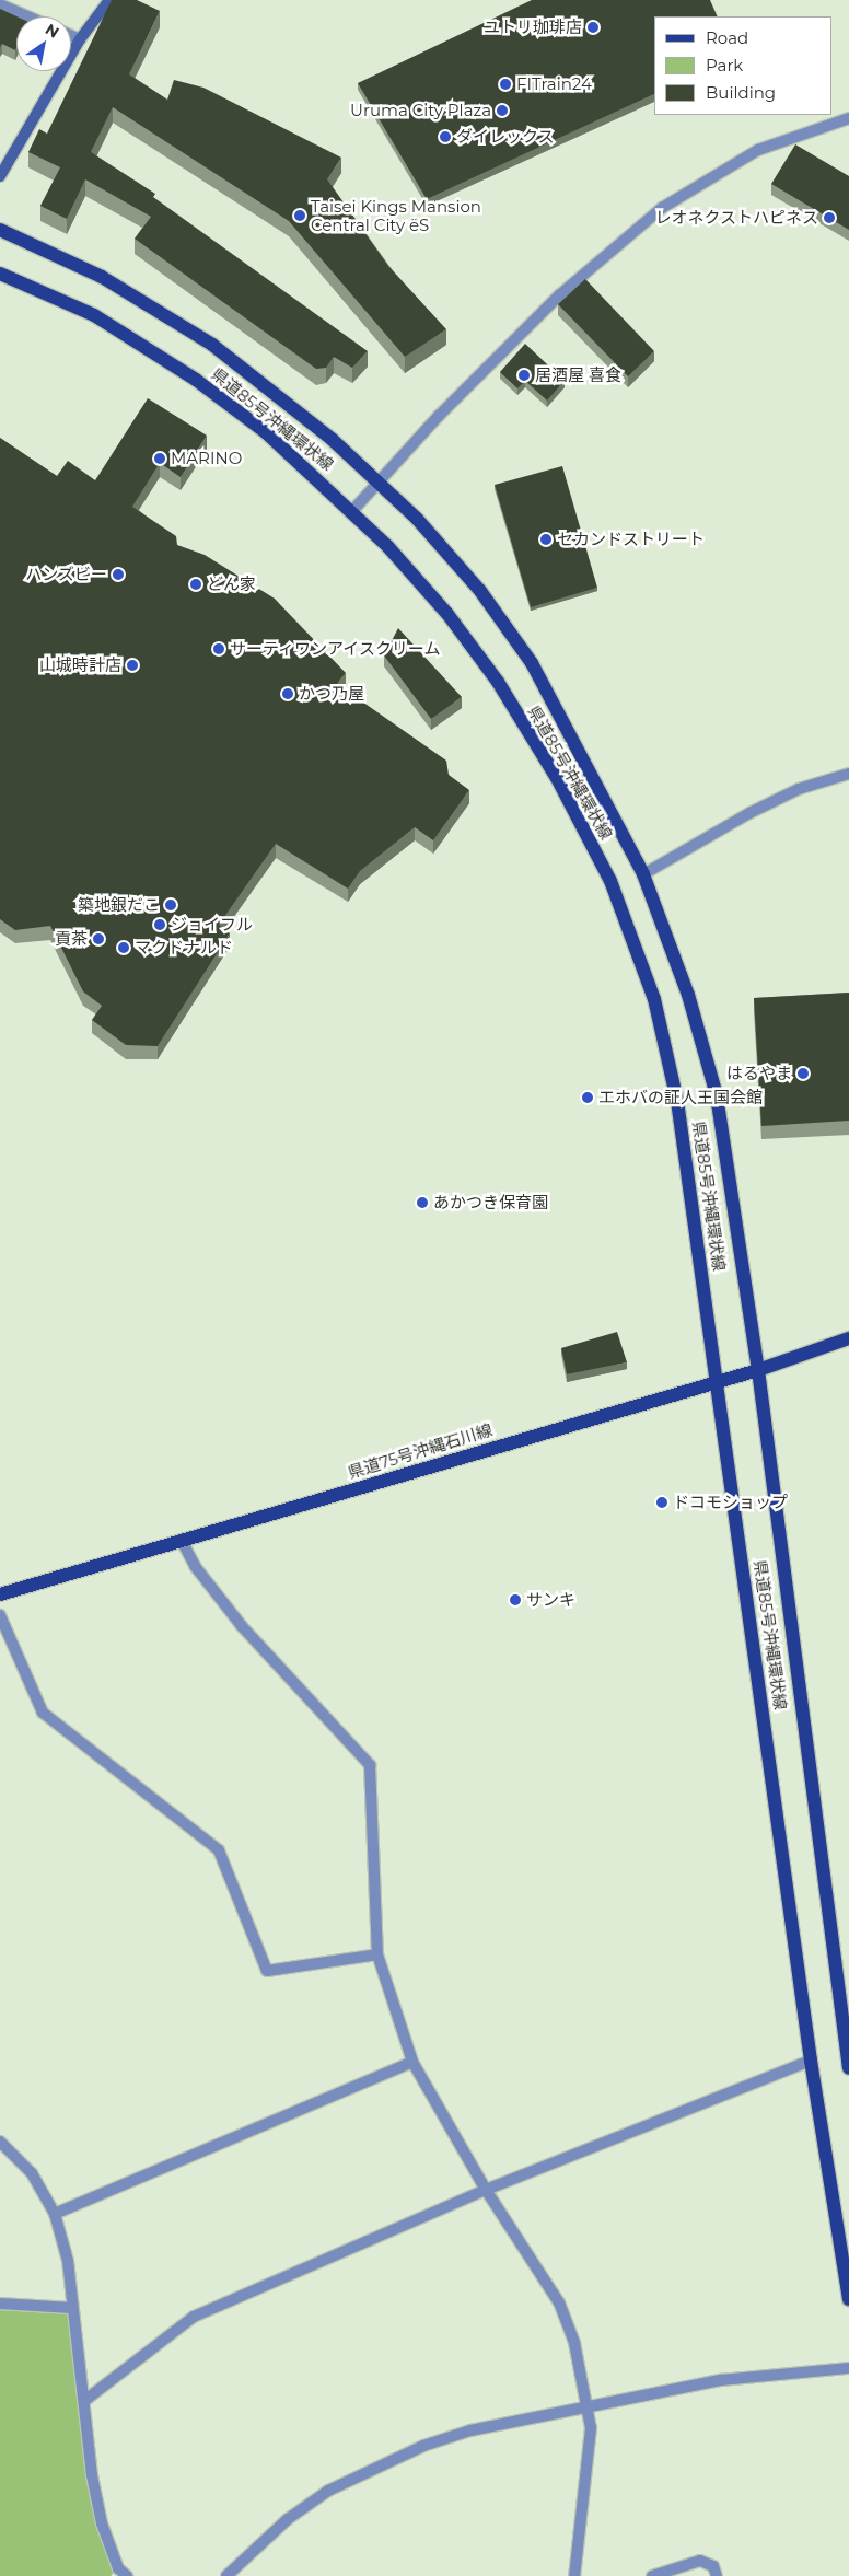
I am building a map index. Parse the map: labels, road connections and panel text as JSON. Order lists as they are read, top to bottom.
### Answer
{
  "streets": {
    "main road": ["県道85号沖縄環状線", "県道75号沖縄石川線"]
  },
  "crossings": [
    ["県道85号沖縄環状線", "県道75号沖縄石川線"]
  ],
  "places": [
    "ユトリ珈琲店",
    "FITrain24",
    "Uruma City Plaza",
    "ダイレックス",
    "Taisei Kings Mansion Central City ëS",
    "レオネクストハピネス",
    "居酒屋 喜食",
    "MARINO",
    "セカンドストリート",
    "ハンズビー",
    "どん家",
    "サーティワンアイスクリーム",
    "山城時計店",
    "かつ乃屋",
    "築地銀だこ",
    "ジョイフル",
    "貢茶",
    "マクドナルド",
    "はるやま",
    "エホバの証人王国会館",
    "あかつき保育園",
    "ドコモショップ",
    "サンキ"
  ],
  "legend": ["Road", "Park", "Building"],
  "north": "top right"
}
